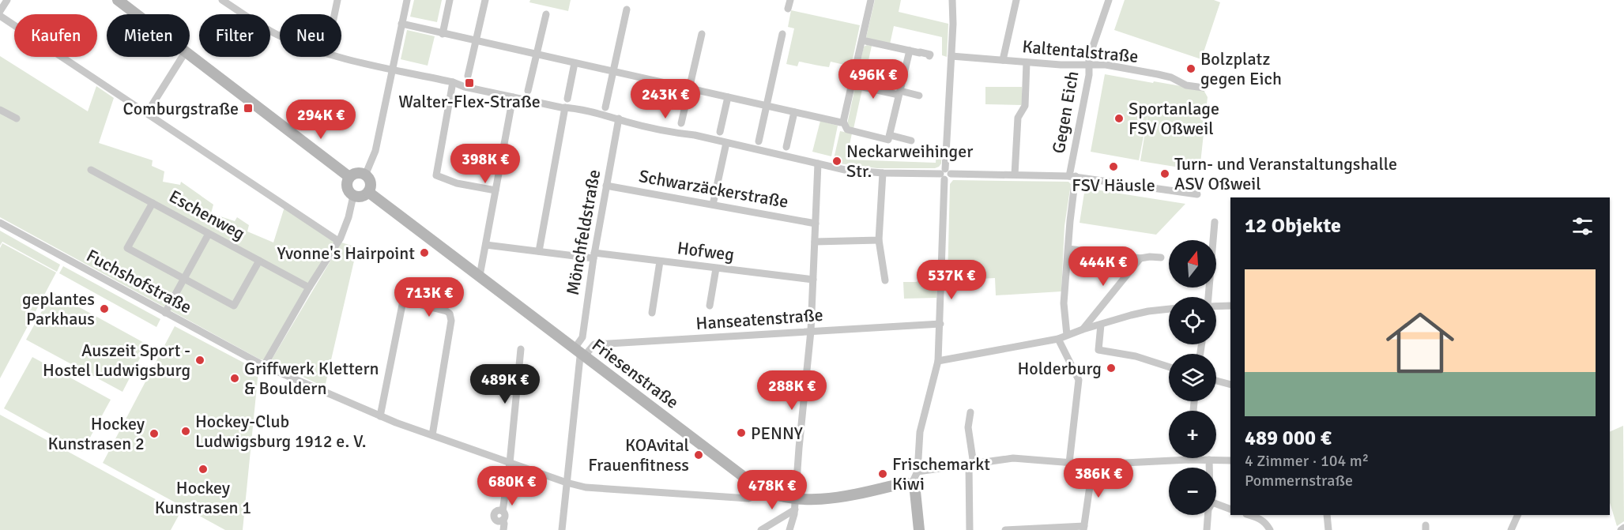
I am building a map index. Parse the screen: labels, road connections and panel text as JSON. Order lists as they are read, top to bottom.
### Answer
{
  "streets": {
    "main road": ["Friesenstraße"],
    "street": [
      "Kaltentalstraße",
      "Gegen Eich",
      "Schwarzäckerstraße",
      "Eschenweg",
      "Mönchfeldstraße",
      "Hofweg",
      "Fuchshofstraße",
      "Hanseatenstraße"
    ]
  },
  "crossings": [
    ["Kaltentalstraße", "Gegen Eich"],
    ["Schwarzäckerstraße", "Mönchfeldstraße"],
    ["Mönchfeldstraße", "Hofweg"],
    ["Mönchfeldstraße", "Fuchshofstraße"],
    ["Mönchfeldstraße", "Hanseatenstraße"],
    ["Mönchfeldstraße", "Friesenstraße"],
    ["Fuchshofstraße", "Friesenstraße"],
    ["Hanseatenstraße", "Friesenstraße"]
  ],
  "places": {
    "other": [
      "Bolzplatz gegen Eich",
      "Sportanlage FSV Oßweil",
      "Neckarweihinger Str.",
      "FSV Häusle",
      "Turn- und Veranstaltungshalle ASV Oßweil",
      "Yvonne's Hairpoint",
      "geplantes Parkhaus",
      "Auszeit Sport - Hostel Ludwigsburg",
      "Holderburg",
      "Griffwerk Klettern & Bouldern",
      "Hockey-Club Ludwigsburg 1912 e. V.",
      "PENNY",
      "Hockey Kunstrasen 2",
      "KOAvital Frauenfitness",
      "Hockey Kunstrasen 1",
      "Frischemarkt Kiwi"
    ],
    "transit": ["Walter-Flex-Straße", "Comburgstraße"]
  },
  "north": "top",
  "page": {
    "chip": [
      "Kaufen",
      "Mieten",
      "Filter",
      "Neu"
    ],
    "price": [
      "496K €",
      "243K €",
      "294K €",
      "398K €",
      "444K €",
      "537K €",
      "713K €",
      "489K €",
      "288K €",
      "386K €",
      "680K €",
      "478K €"
    ],
    "heading": "12 Objekte",
    "map_buttons": ["+", "−"],
    "list": [
      {
        "name": "489 000 €",
        "note": "4 Zimmer · 104 m² · Pommernstraße"
      }
    ]
  }
}
